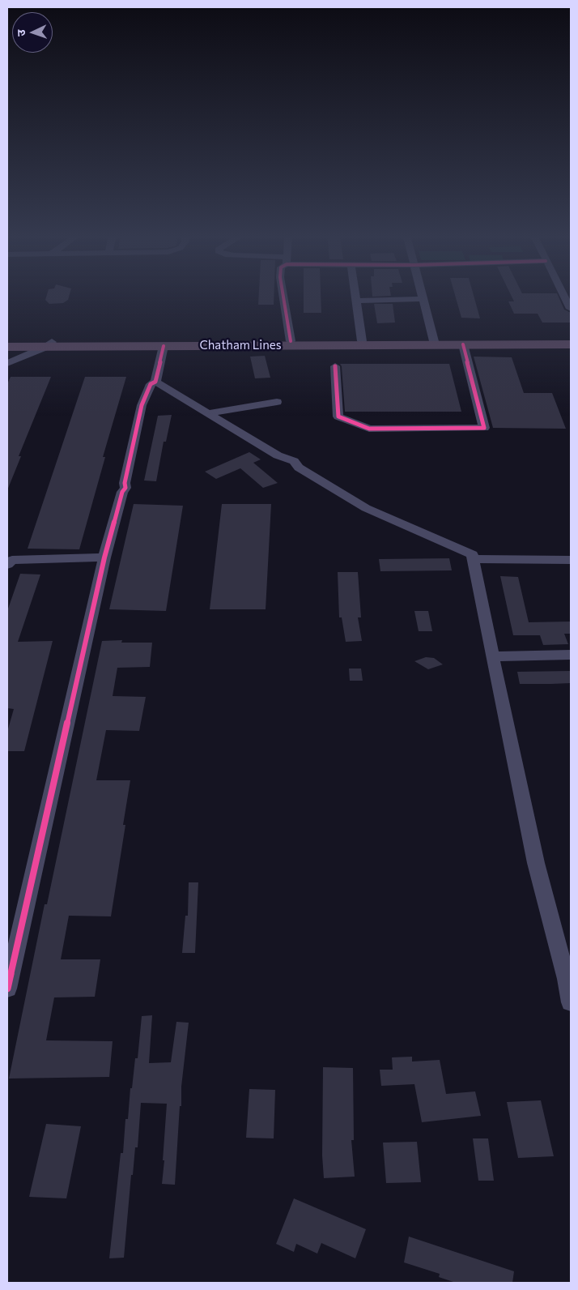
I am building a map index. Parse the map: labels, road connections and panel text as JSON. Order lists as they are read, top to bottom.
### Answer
{
  "streets": {
    "highway": ["Chatham Lines"]
  },
  "north": "left"
}
